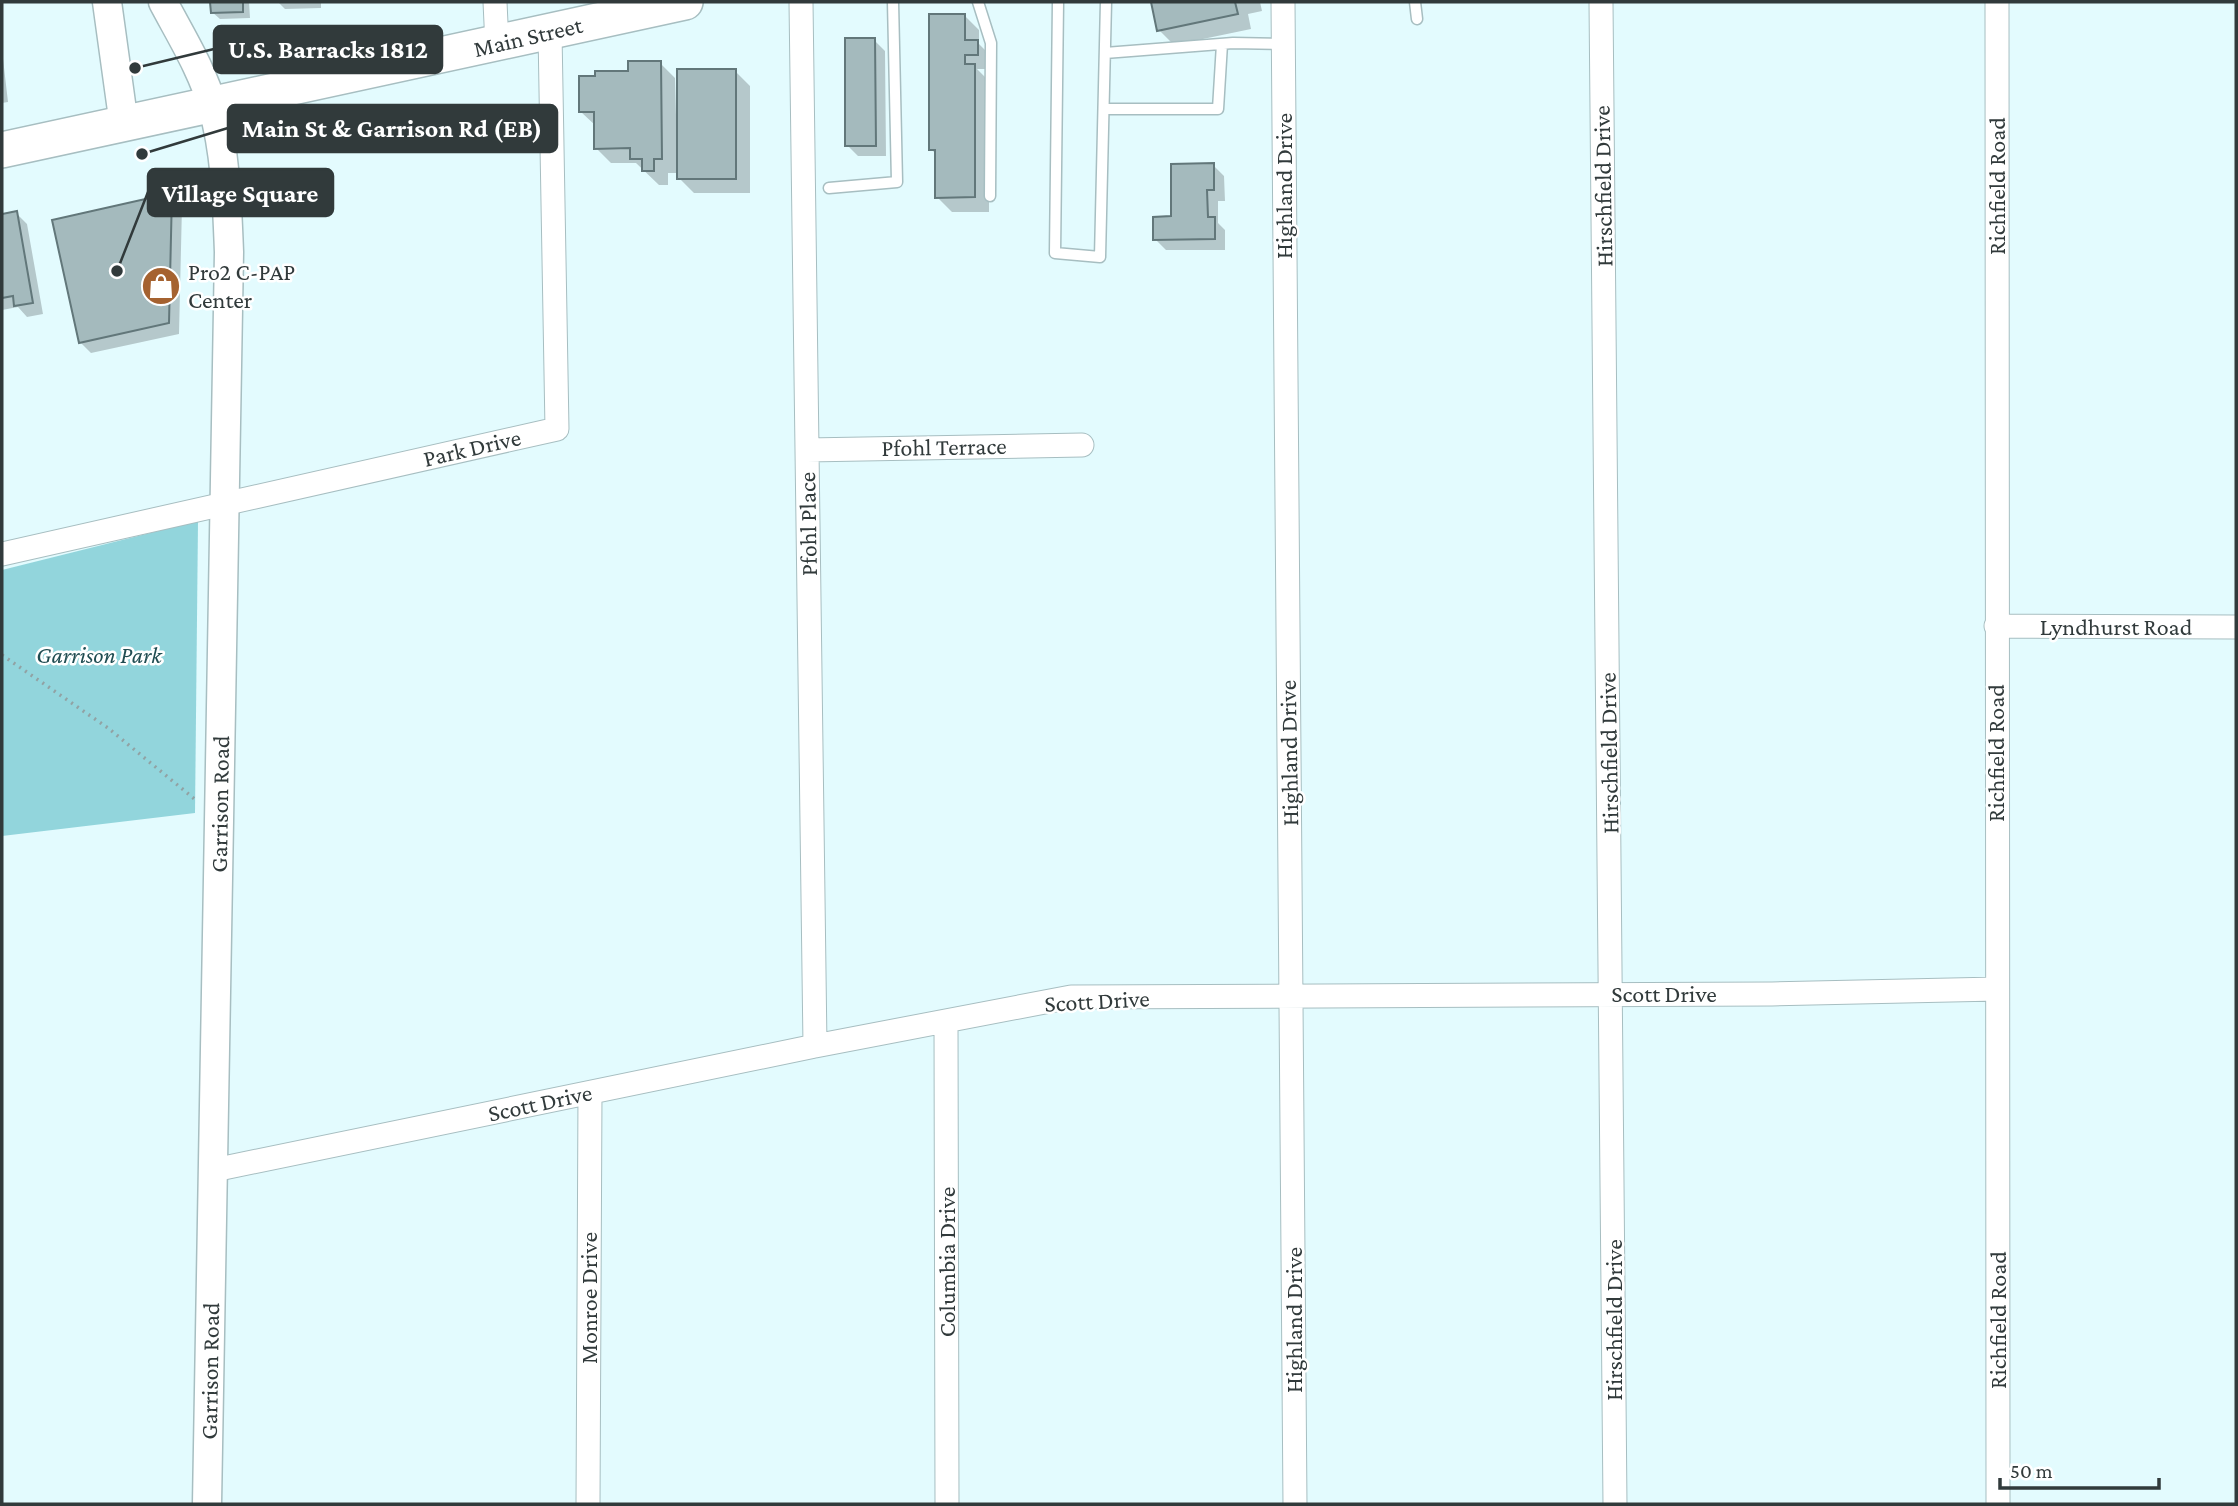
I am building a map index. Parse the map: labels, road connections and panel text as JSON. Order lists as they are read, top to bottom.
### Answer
{
  "streets": {
    "main road": ["Main Street"],
    "street": [
      "Highland Drive",
      "Hirschfield Drive",
      "Richfield Road",
      "Pfohl Terrace",
      "Park Drive",
      "Pfohl Place",
      "Lyndhurst Road",
      "Garrison Road",
      "Scott Drive",
      "Columbia Drive",
      "Monroe Drive"
    ]
  },
  "crossings": [
    ["Main Street", "Park Drive"],
    ["Main Street", "Garrison Road"],
    ["Highland Drive", "Scott Drive"],
    ["Hirschfield Drive", "Scott Drive"],
    ["Richfield Road", "Lyndhurst Road"],
    ["Richfield Road", "Scott Drive"],
    ["Pfohl Terrace", "Pfohl Place"],
    ["Park Drive", "Garrison Road"],
    ["Pfohl Place", "Scott Drive"],
    ["Garrison Road", "Scott Drive"],
    ["Scott Drive", "Columbia Drive"],
    ["Scott Drive", "Monroe Drive"]
  ],
  "parks": ["Garrison Park"],
  "places": {
    "other": ["U.S. Barracks 1812", "Main St & Garrison Rd (EB)", "Village Square"],
    "shop": ["Pro2 C-PAP Center"]
  },
  "scale_bar": "50 m"
}
